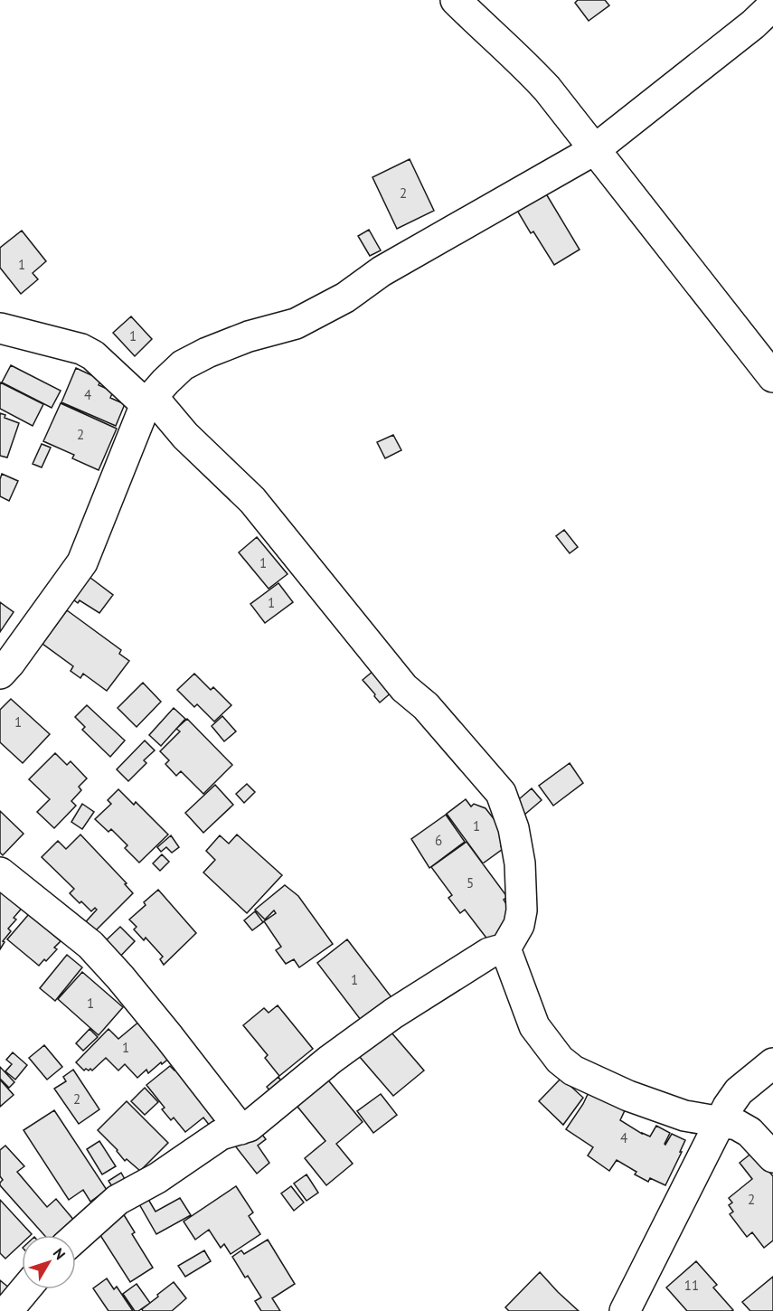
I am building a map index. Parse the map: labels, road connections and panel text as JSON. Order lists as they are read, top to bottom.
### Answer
{
  "house_numbers": [
    "2",
    "1",
    "1",
    "4",
    "2",
    "1",
    "1",
    "1",
    "1",
    "6",
    "5",
    "1",
    "1",
    "1",
    "2",
    "4",
    "2",
    "11"
  ],
  "north": "top right"
}
